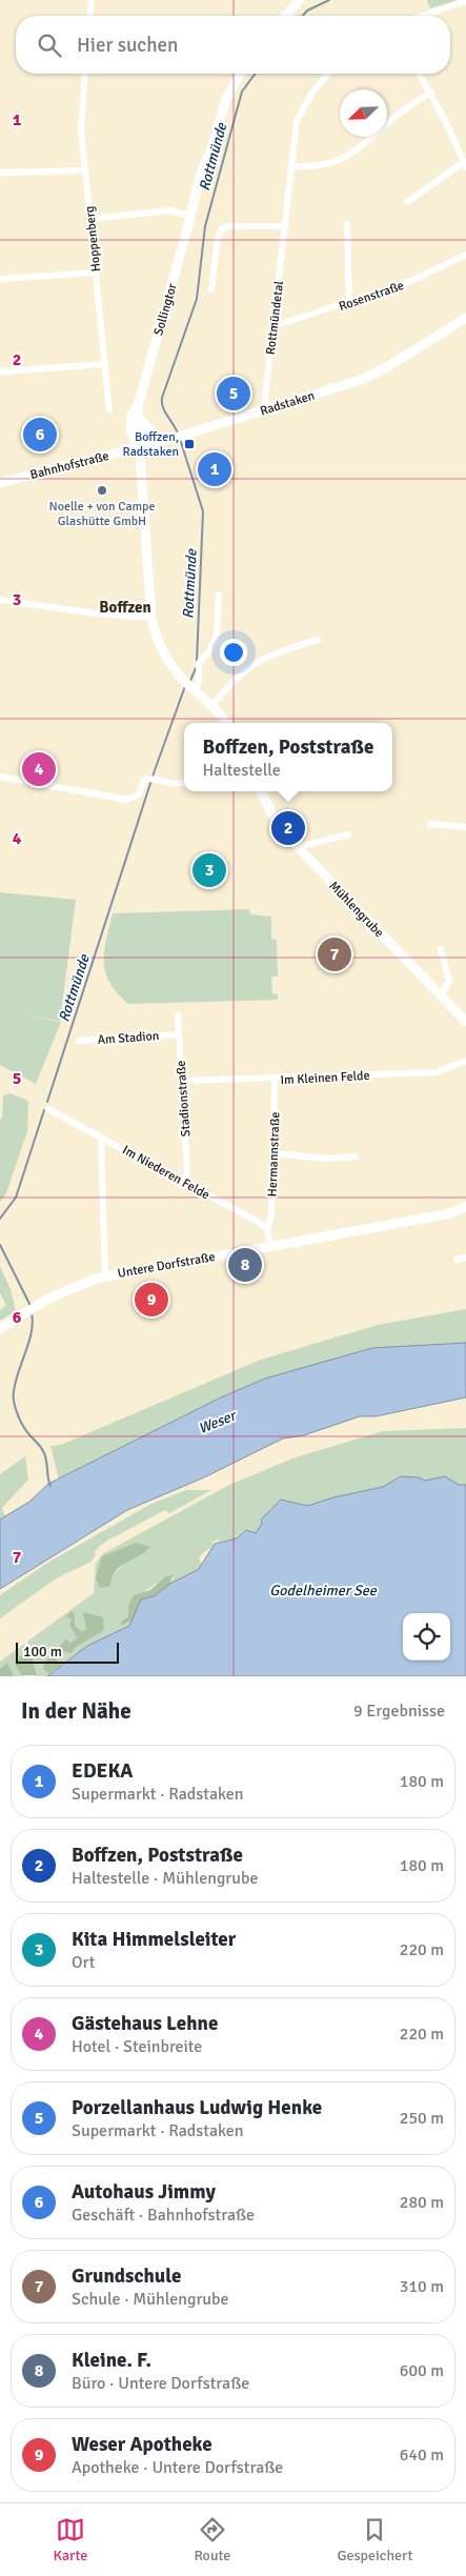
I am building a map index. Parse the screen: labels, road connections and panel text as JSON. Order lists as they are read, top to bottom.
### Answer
{
  "streets": {
    "street": [
      "Hoppenberg",
      "Rosenstraße",
      "Sollingtor",
      "Rottmündetal",
      "Radstaken",
      "Bahnhofstraße",
      "Mühlengrube",
      "Am Stadion",
      "Im Kleinen Felde",
      "Stadionstraße",
      "Hermannstraße",
      "Im Niederen Felde",
      "Untere Dorfstraße"
    ]
  },
  "crossings": [
    ["Rosenstraße", "Rottmündetal"],
    ["Sollingtor", "Radstaken"],
    ["Sollingtor", "Bahnhofstraße"],
    ["Rottmündetal", "Radstaken"],
    ["Radstaken", "Bahnhofstraße"],
    ["Am Stadion", "Stadionstraße"],
    ["Im Kleinen Felde", "Stadionstraße"],
    ["Im Kleinen Felde", "Hermannstraße"],
    ["Stadionstraße", "Im Niederen Felde"],
    ["Hermannstraße", "Im Niederen Felde"]
  ],
  "districts": ["Boffzen"],
  "water": ["Rottmünde", "Weser", "Godelheimer See"],
  "places": {
    "transit": ["Boffzen, Radstaken"],
    "other": ["Noelle + von Campe Glashütte GmbH"]
  },
  "scale_bar": "100 m",
  "north": "bottom left",
  "page": {
    "search": "Hier suchen",
    "pins": [
      "5",
      "6",
      "1",
      "4",
      "2",
      "3",
      "7",
      "8",
      "9"
    ],
    "popup": ["Boffzen, Poststraße", "Haltestelle"],
    "scale": "100 m",
    "heading": ["In der Nähe", "9 Ergebnisse"],
    "list": [
      {
        "mark": "1",
        "name": "EDEKA",
        "note": "Supermarkt · Radstaken",
        "value": "180 m"
      },
      {
        "mark": "2",
        "name": "Boffzen, Poststraße",
        "note": "Haltestelle · Mühlengrube",
        "value": "180 m"
      },
      {
        "mark": "3",
        "name": "Kita Himmelsleiter",
        "note": "Ort",
        "value": "220 m"
      },
      {
        "mark": "4",
        "name": "Gästehaus Lehne",
        "note": "Hotel · Steinbreite",
        "value": "220 m"
      },
      {
        "mark": "5",
        "name": "Porzellanhaus Ludwig Henke",
        "note": "Supermarkt · Radstaken",
        "value": "250 m"
      },
      {
        "mark": "6",
        "name": "Autohaus Jimmy",
        "note": "Geschäft · Bahnhofstraße",
        "value": "280 m"
      },
      {
        "mark": "7",
        "name": "Grundschule",
        "note": "Schule · Mühlengrube",
        "value": "310 m"
      },
      {
        "mark": "8",
        "name": "Kleine. F.",
        "note": "Büro · Untere Dorfstraße",
        "value": "600 m"
      },
      {
        "mark": "9",
        "name": "Weser Apotheke",
        "note": "Apotheke · Untere Dorfstraße",
        "value": "640 m"
      }
    ],
    "nav": ["Karte", "Route", "Gespeichert"]
  },
  "grid": {
    "rows": [
      "1",
      "2",
      "3",
      "4",
      "5",
      "6",
      "7"
    ]
  }
}
